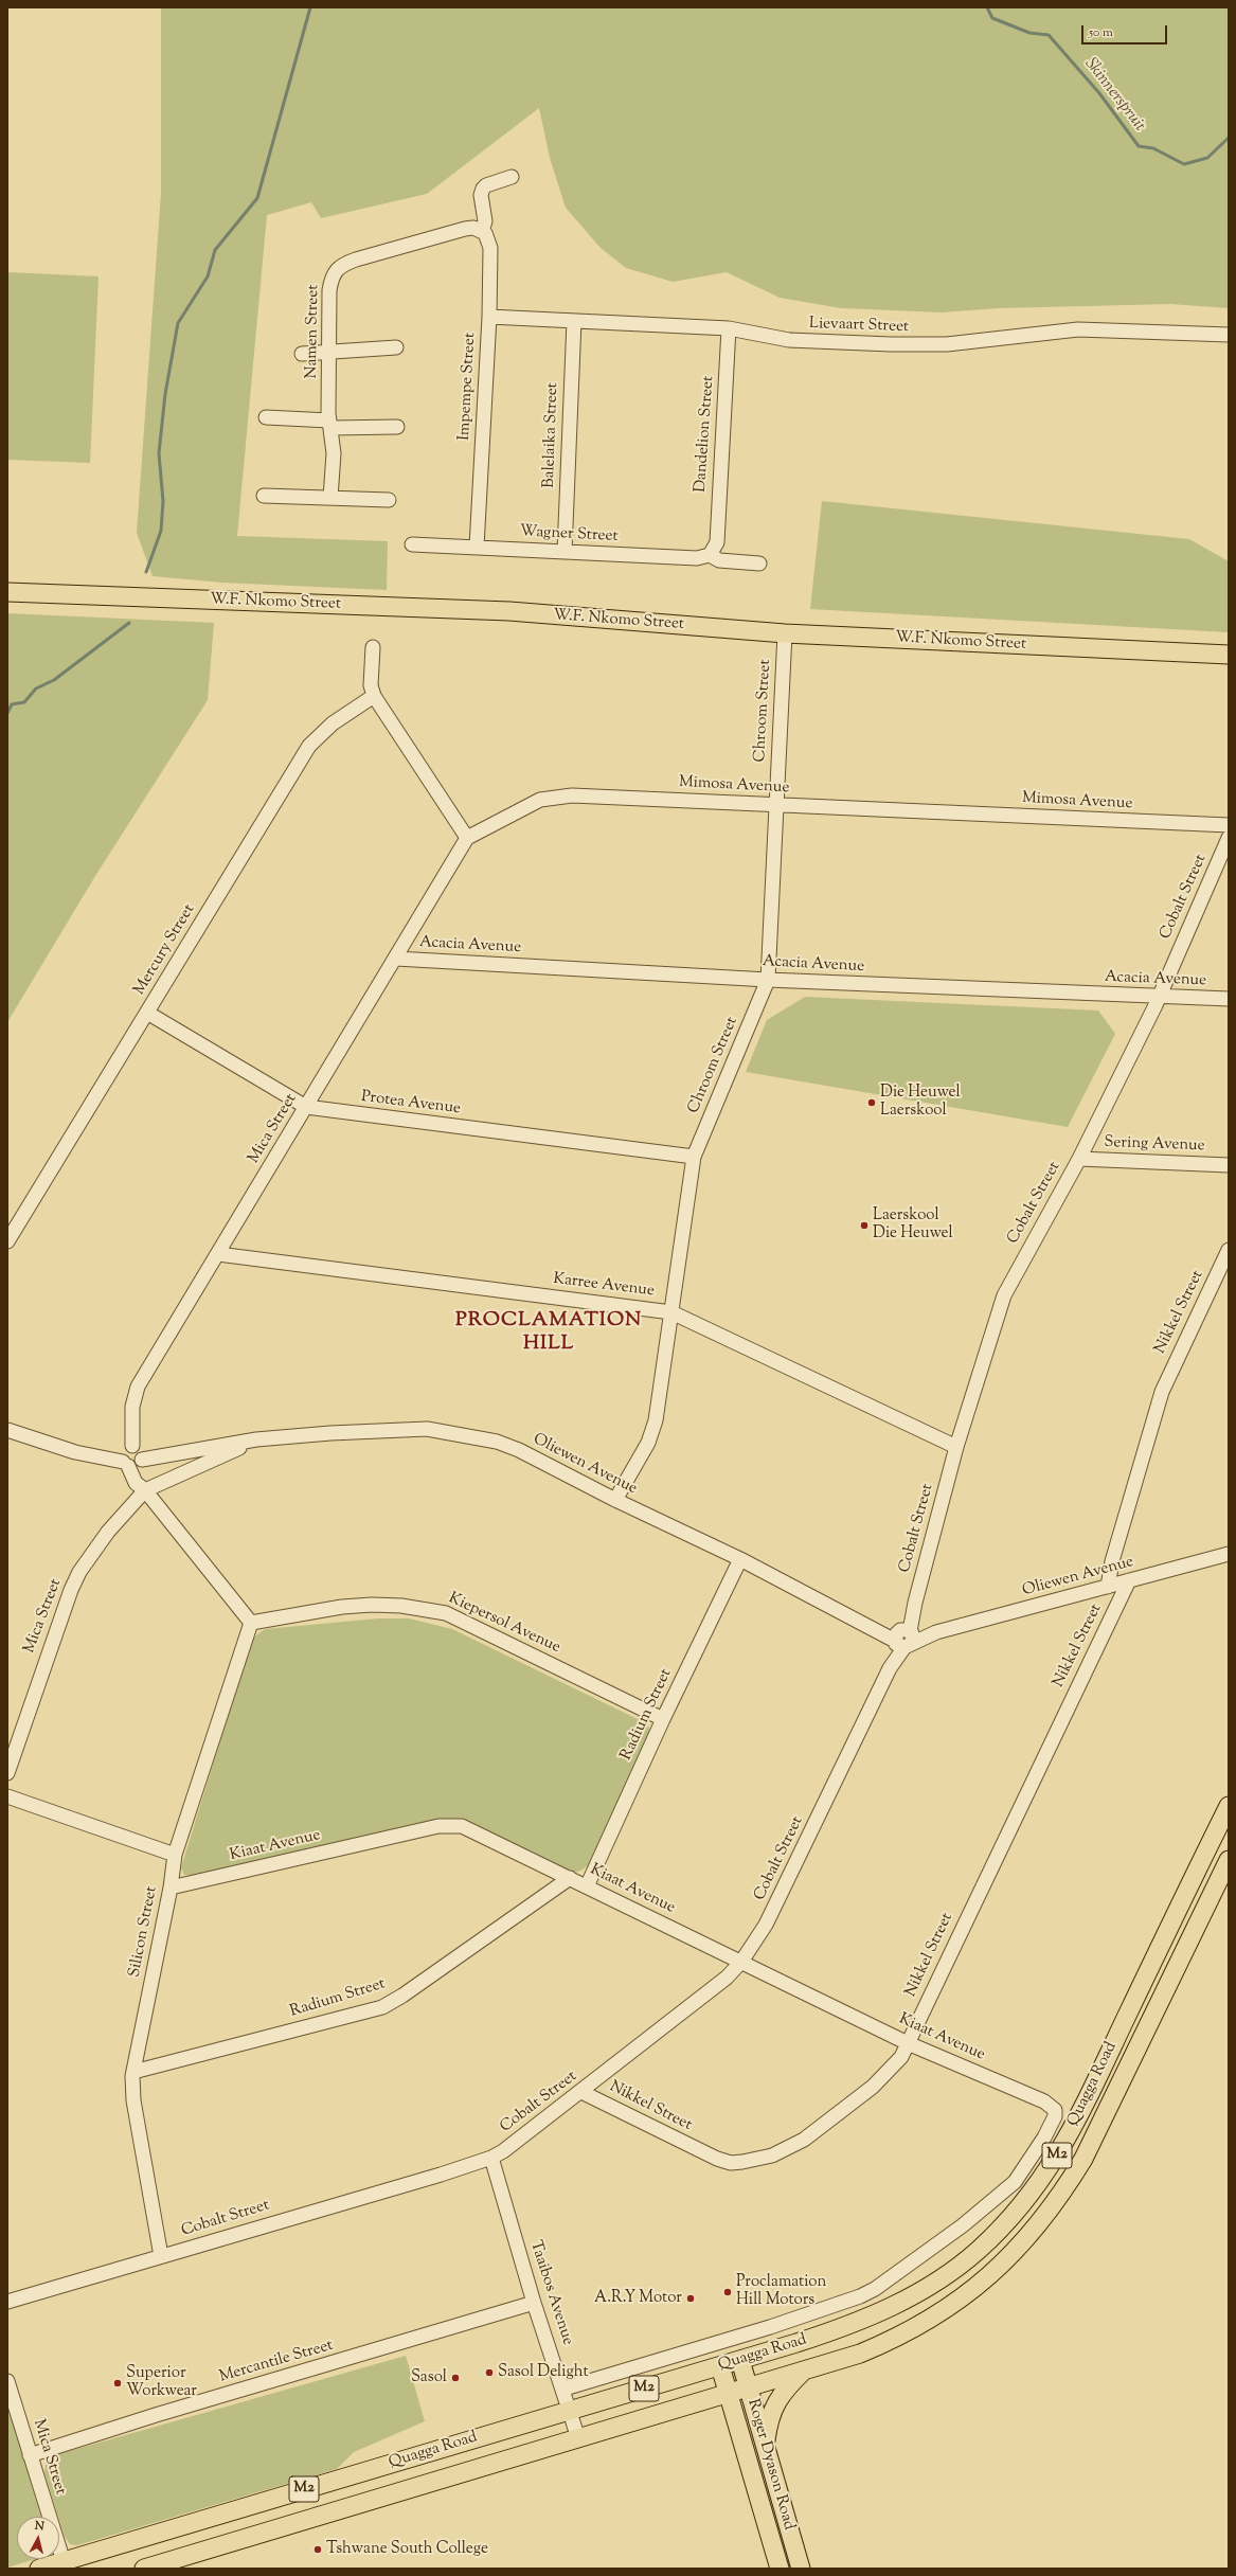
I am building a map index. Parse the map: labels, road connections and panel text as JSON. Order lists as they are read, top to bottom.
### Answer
{
  "streets": {
    "main road": [
      "W.F. Nkomo Street",
      "Quagga Road",
      "M2",
      "Roger Dyason Road"
    ],
    "street": [
      "Lievaart Street",
      "Namen Street",
      "Impempe Street",
      "Dandelion Street",
      "Balelaika Street",
      "Wagner Street",
      "Chroom Street",
      "Mimosa Avenue",
      "Cobalt Street",
      "Acacia Avenue",
      "Mercury Street",
      "Protea Avenue",
      "Mica Street",
      "Sering Avenue",
      "Karree Avenue",
      "Nikkel Street",
      "Oliewen Avenue",
      "Kiepersol Avenue",
      "Radium Street",
      "Kiaat Avenue",
      "Silicon Street",
      "Taaibos Avenue",
      "Mercantile Street"
    ]
  },
  "crossings": [
    ["Lievaart Street", "Impempe Street"],
    ["Lievaart Street", "Dandelion Street"],
    ["Lievaart Street", "Balelaika Street"],
    ["Namen Street", "Impempe Street"],
    ["Impempe Street", "Wagner Street"],
    ["Dandelion Street", "Wagner Street"],
    ["Balelaika Street", "Wagner Street"],
    ["W.F. Nkomo Street", "Chroom Street"],
    ["Chroom Street", "Mimosa Avenue"],
    ["Chroom Street", "Acacia Avenue"],
    ["Chroom Street", "Protea Avenue"],
    ["Chroom Street", "Karree Avenue"],
    ["Chroom Street", "Oliewen Avenue"],
    ["Mimosa Avenue", "Mica Street"],
    ["Cobalt Street", "Acacia Avenue"],
    ["Cobalt Street", "Sering Avenue"],
    ["Cobalt Street", "Karree Avenue"],
    ["Cobalt Street", "Nikkel Street"],
    ["Cobalt Street", "Oliewen Avenue"],
    ["Cobalt Street", "Kiaat Avenue"],
    ["Cobalt Street", "Silicon Street"],
    ["Cobalt Street", "Taaibos Avenue"],
    ["Acacia Avenue", "Mica Street"],
    ["Mercury Street", "Protea Avenue"],
    ["Protea Avenue", "Mica Street"],
    ["Mica Street", "Karree Avenue"],
    ["Mica Street", "Oliewen Avenue"],
    ["Mica Street", "Quagga Road"],
    ["Mica Street", "Mercantile Street"],
    ["Nikkel Street", "Oliewen Avenue"],
    ["Nikkel Street", "Kiaat Avenue"],
    ["Oliewen Avenue", "Radium Street"],
    ["Kiepersol Avenue", "Radium Street"],
    ["Kiepersol Avenue", "Silicon Street"],
    ["Radium Street", "Kiaat Avenue"],
    ["Radium Street", "Silicon Street"],
    ["Kiaat Avenue", "Silicon Street"],
    ["Kiaat Avenue", "Taaibos Avenue"],
    ["Quagga Road", "Taaibos Avenue"],
    ["Quagga Road", "Roger Dyason Road"],
    ["Taaibos Avenue", "Mercantile Street"]
  ],
  "districts": ["PROCLAMATION HILL"],
  "water": ["Skinnerspruit"],
  "places": [
    "Die Heuwel Laerskool",
    "Laerskool Die Heuwel",
    "Proclamation Hill Motors",
    "A.R.Y Motor",
    "Sasol Delight",
    "Sasol",
    "Superior Workwear",
    "Tshwane South College"
  ],
  "scale_bar": "50 m",
  "north": "top"
}
